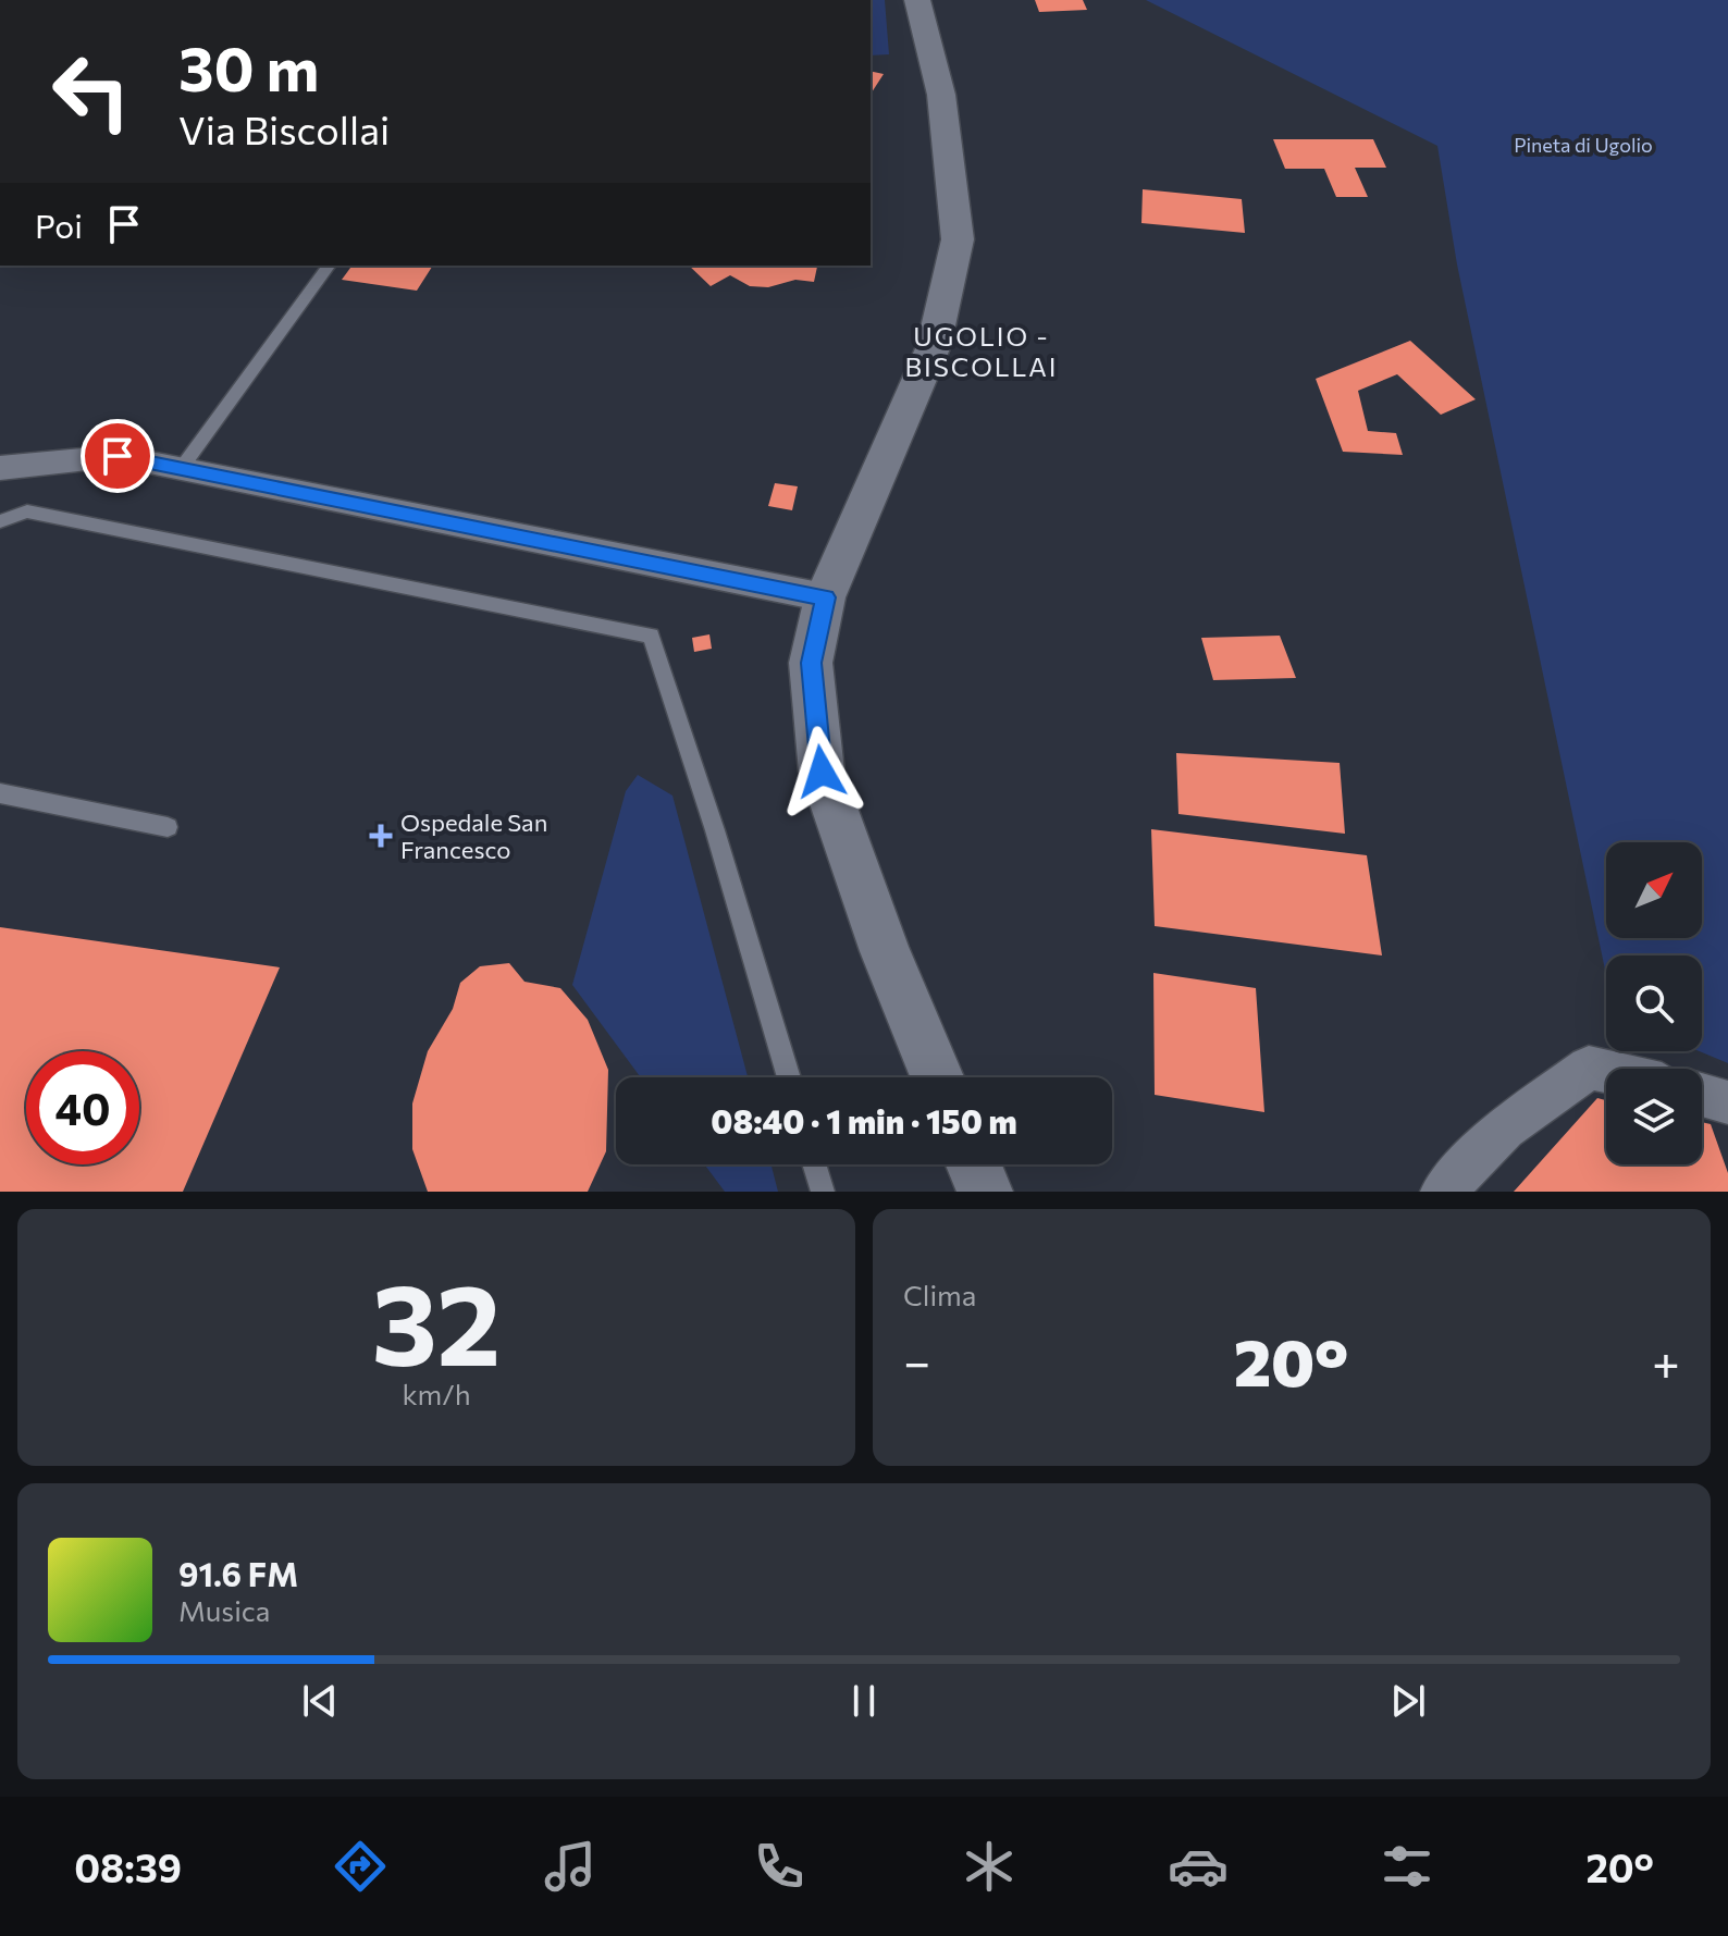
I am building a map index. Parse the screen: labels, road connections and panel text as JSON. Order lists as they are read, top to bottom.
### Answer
{
  "districts": ["UGOLIO - BISCOLLAI"],
  "parks": ["Pineta di Ugolio"],
  "places": {
    "health": ["Ospedale San Francesco"]
  },
  "north": "top right",
  "page": {
    "turn": ["30 m", "Via Biscollai"],
    "then": "Poi",
    "limit": "40",
    "trip": "08:40 · 1 min · 150 m",
    "tile": [
      ["32", "km/h"],
      "Clima"
    ],
    "heat": ["−", "20°", "+"],
    "song": ["91.6 FM", "Musica"],
    "tabs": ["08:39", "20°"]
  }
}
